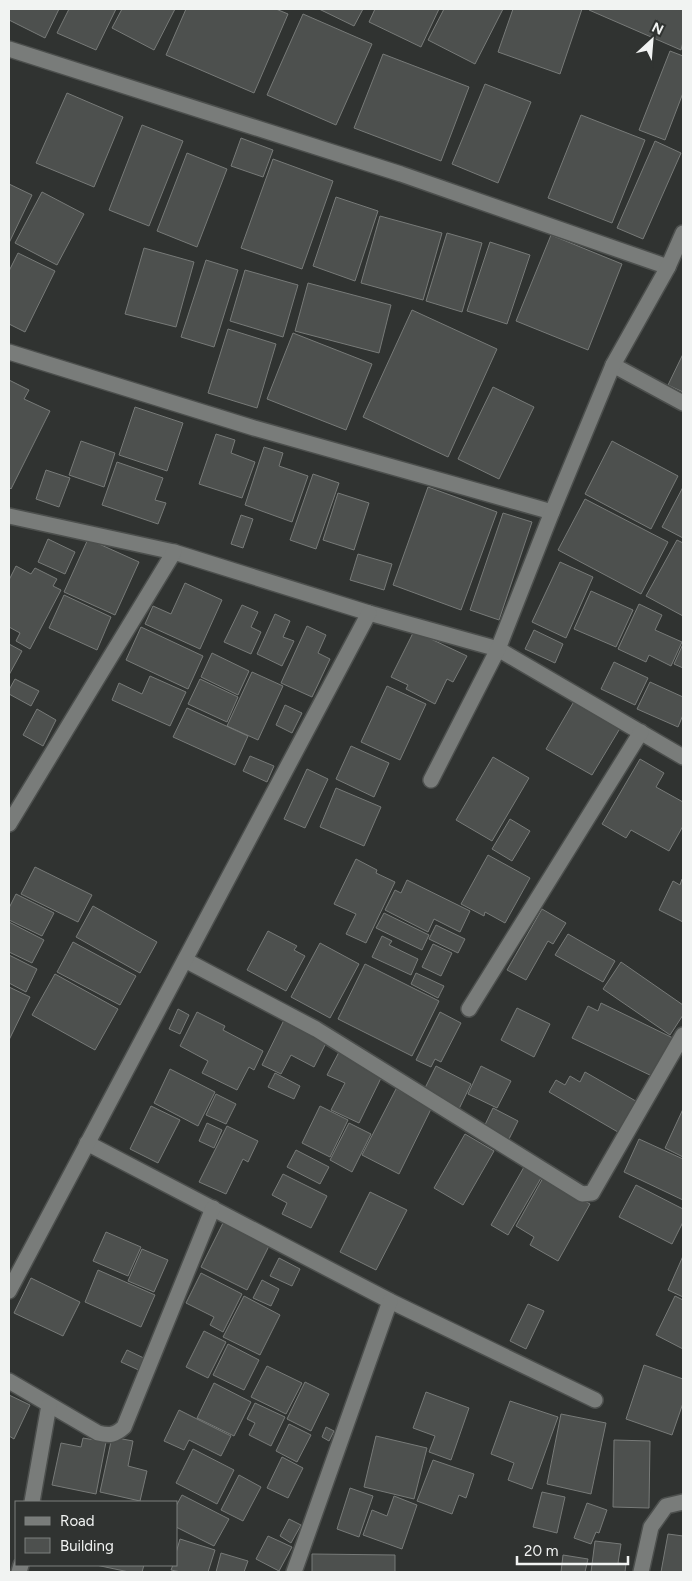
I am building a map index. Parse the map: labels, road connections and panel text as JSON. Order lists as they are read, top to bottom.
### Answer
{
  "legend": ["Road", "Building"],
  "scale_bar": "20 m",
  "north": "top right"
}
